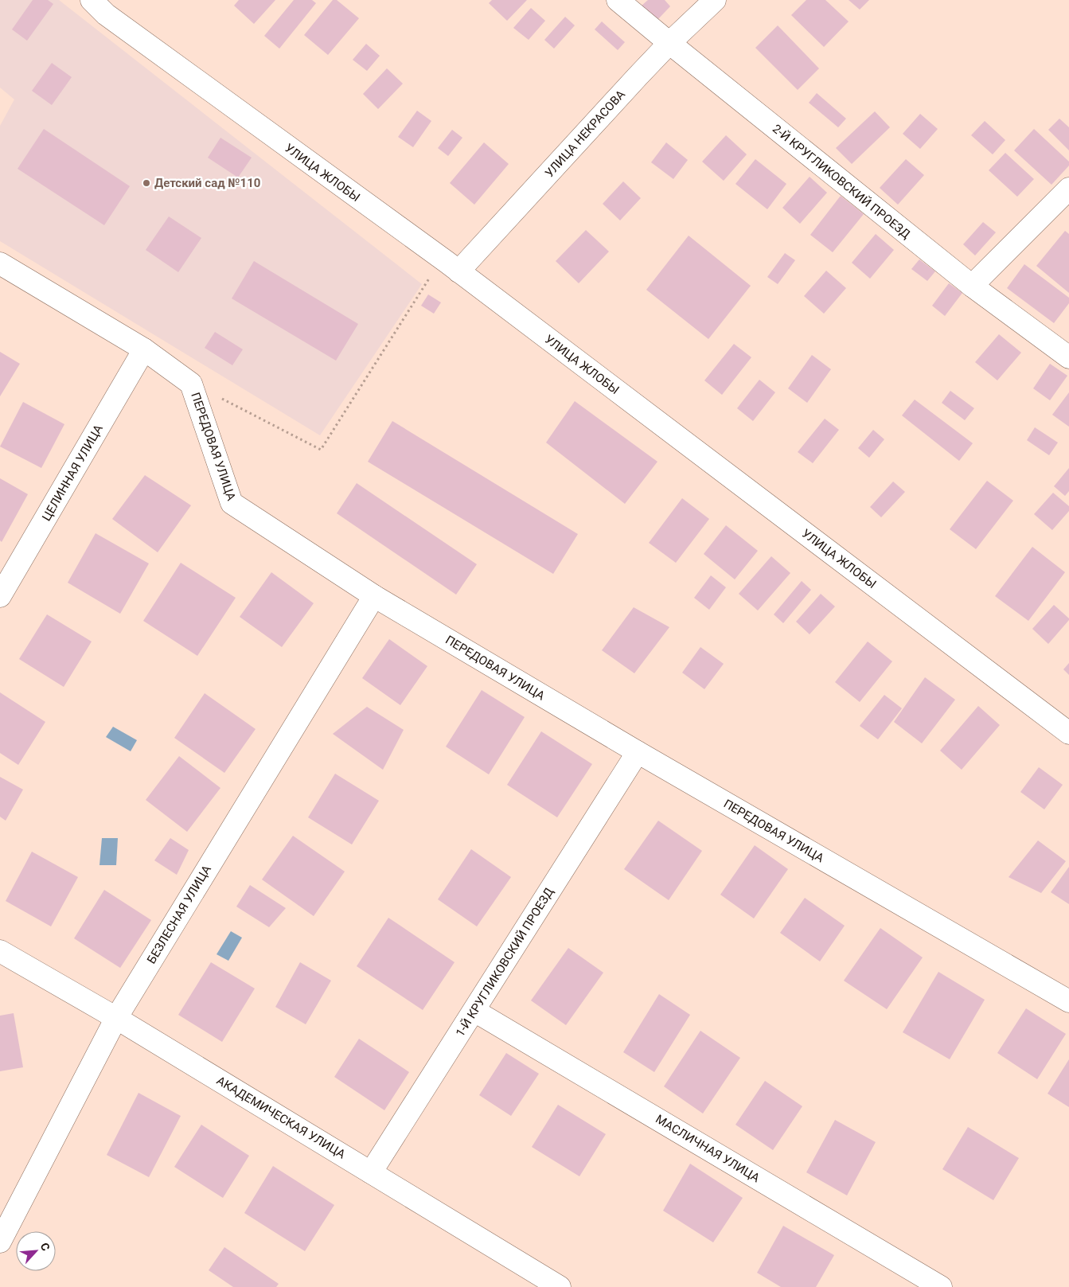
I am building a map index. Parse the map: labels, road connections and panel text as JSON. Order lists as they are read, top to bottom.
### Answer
{
  "streets": {
    "street": [
      "УЛИЦА НЕКРАСОВА",
      "УЛИЦА ЖЛОБЫ",
      "2-Й КРУГЛИКОВСКИЙ ПРОЕЗД",
      "ПЕРЕДОВАЯ УЛИЦА",
      "ЦЕЛИННАЯ УЛИЦА",
      "БЕЗЛЕСНАЯ УЛИЦА",
      "1-Й КРУГЛИКОВСКИЙ ПРОЕЗД",
      "АКАДЕМИЧЕСКАЯ УЛИЦА",
      "МАСЛИЧНАЯ УЛИЦА"
    ]
  },
  "crossings": [
    ["УЛИЦА НЕКРАСОВА", "УЛИЦА ЖЛОБЫ"],
    ["УЛИЦА НЕКРАСОВА", "2-Й КРУГЛИКОВСКИЙ ПРОЕЗД"],
    ["ПЕРЕДОВАЯ УЛИЦА", "ЦЕЛИННАЯ УЛИЦА"],
    ["ПЕРЕДОВАЯ УЛИЦА", "БЕЗЛЕСНАЯ УЛИЦА"],
    ["ПЕРЕДОВАЯ УЛИЦА", "1-Й КРУГЛИКОВСКИЙ ПРОЕЗД"],
    ["БЕЗЛЕСНАЯ УЛИЦА", "АКАДЕМИЧЕСКАЯ УЛИЦА"],
    ["1-Й КРУГЛИКОВСКИЙ ПРОЕЗД", "АКАДЕМИЧЕСКАЯ УЛИЦА"],
    ["1-Й КРУГЛИКОВСКИЙ ПРОЕЗД", "МАСЛИЧНАЯ УЛИЦА"]
  ],
  "places": ["Детский сад №110"],
  "north": "top right"
}
